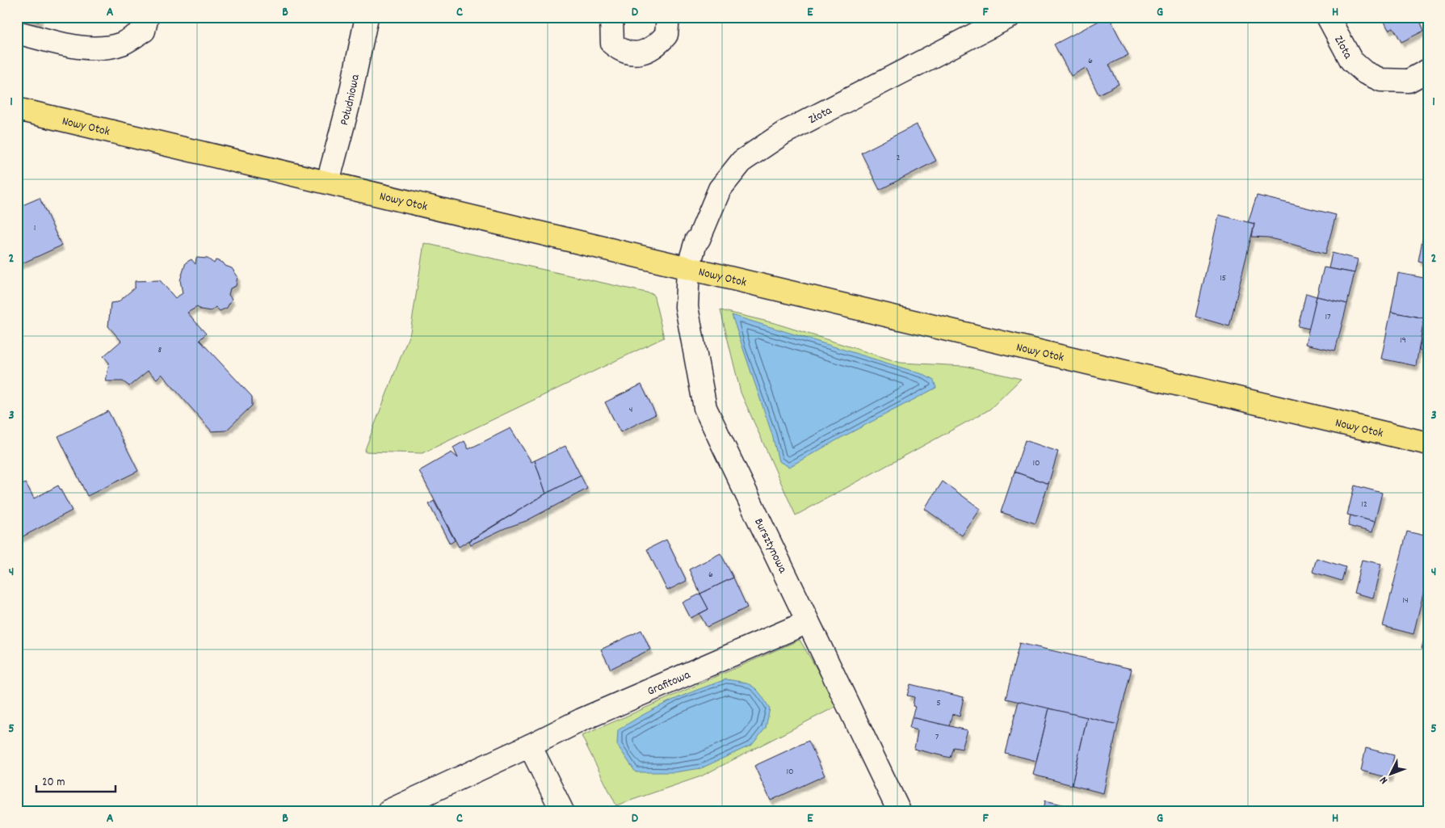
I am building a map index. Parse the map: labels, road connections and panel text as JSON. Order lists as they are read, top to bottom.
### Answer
{
  "streets": {
    "main road": ["Nowy Otok"],
    "street": [
      "Złota",
      "Południowa",
      "Bursztynowa",
      "Grafitowa"
    ]
  },
  "crossings": [
    ["Złota", "Nowy Otok"],
    ["Złota", "Bursztynowa"],
    ["Południowa", "Nowy Otok"],
    ["Nowy Otok", "Bursztynowa"],
    ["Bursztynowa", "Grafitowa"]
  ],
  "house_numbers": [
    "6",
    "2",
    "1",
    "15",
    "17",
    "19",
    "8",
    "4",
    "10",
    "12",
    "6",
    "14",
    "5",
    "7",
    "10"
  ],
  "scale_bar": "20 m",
  "north": "bottom left",
  "grid": {
    "columns": [
      "A",
      "B",
      "C",
      "D",
      "E",
      "F",
      "G",
      "H"
    ],
    "rows": [
      "1",
      "2",
      "3",
      "4",
      "5"
    ]
  }
}
